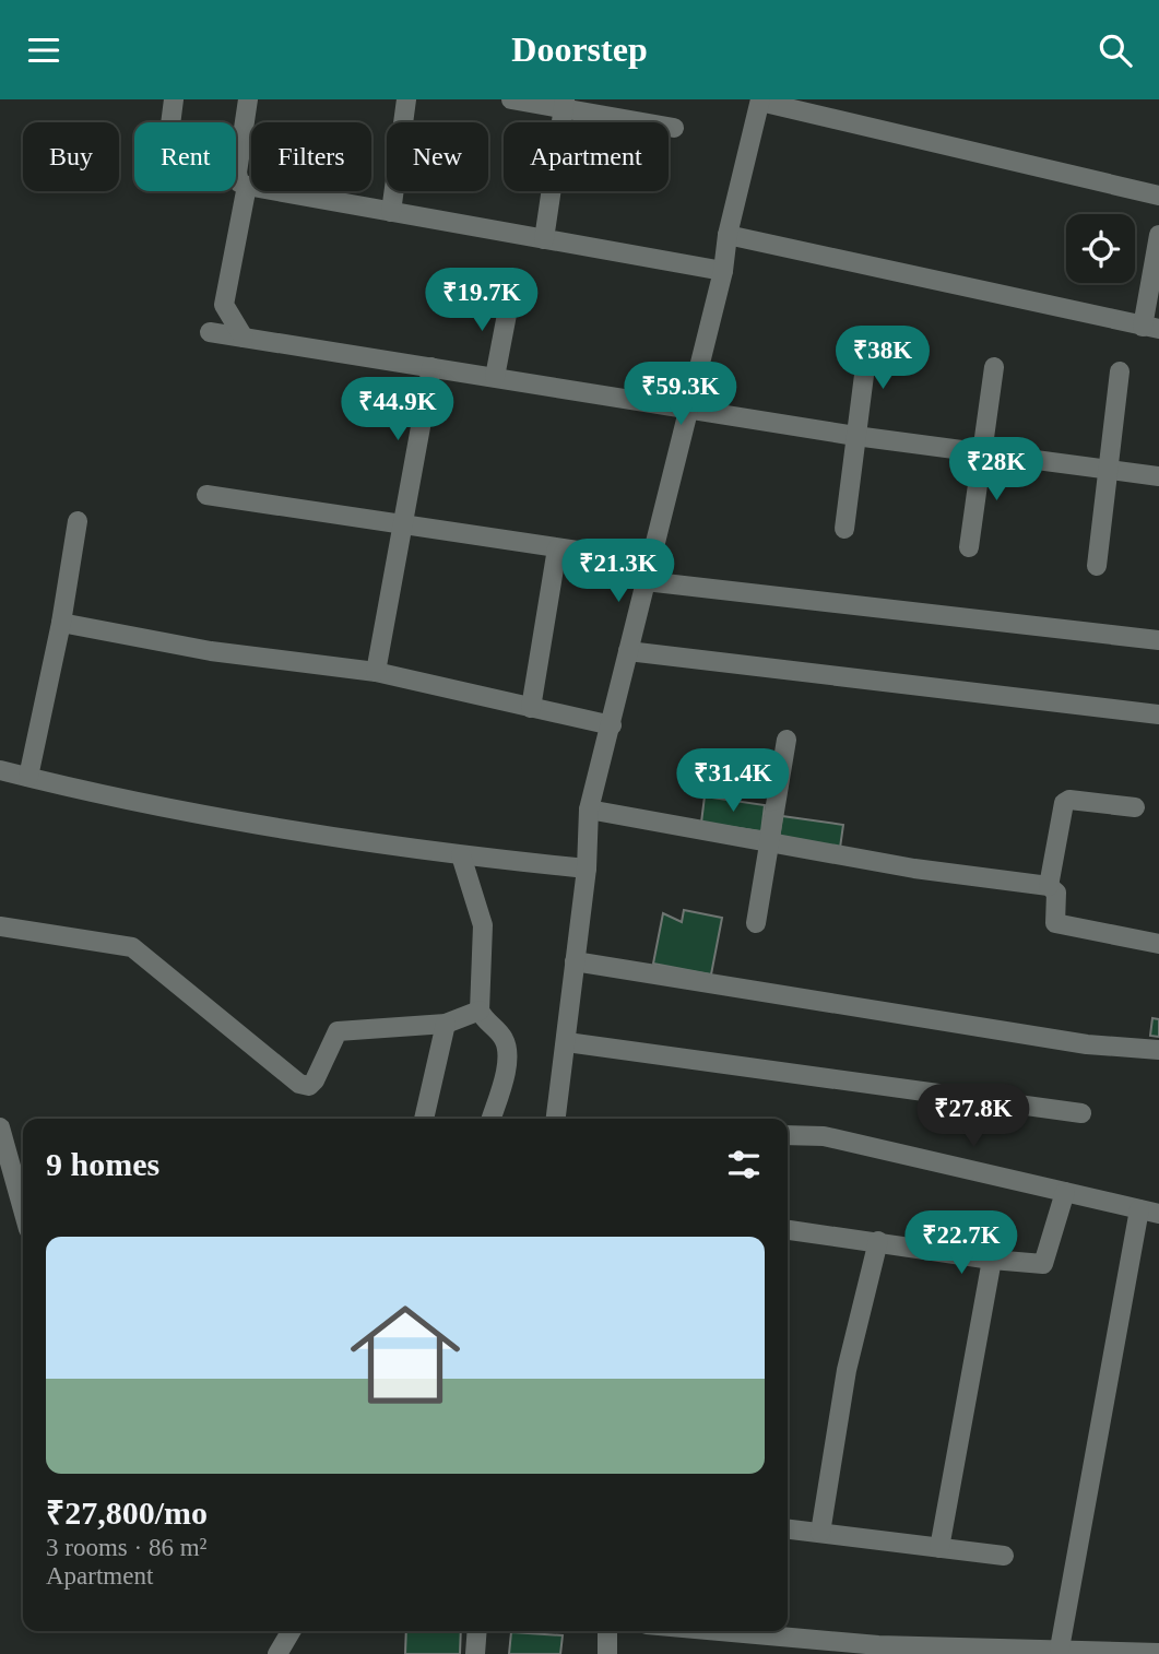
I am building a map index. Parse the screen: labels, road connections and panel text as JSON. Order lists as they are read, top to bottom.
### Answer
{
  "page": {
    "header": "Doorstep",
    "chip": [
      "Buy",
      "Rent",
      "Filters",
      "New",
      "Apartment"
    ],
    "price": [
      "₹19.7K",
      "₹38K",
      "₹59.3K",
      "₹44.9K",
      "₹28K",
      "₹21.3K",
      "₹31.4K",
      "₹27.8K",
      "₹22.7K"
    ],
    "heading": "9 homes",
    "list": [
      {
        "name": "₹27,800/mo",
        "note": "3 rooms · 86 m² · Apartment"
      }
    ]
  }
}
